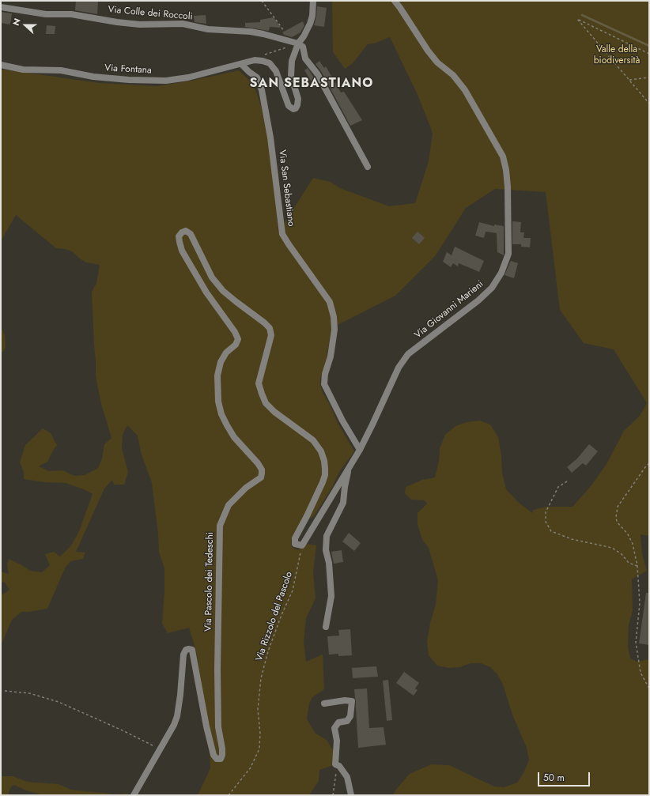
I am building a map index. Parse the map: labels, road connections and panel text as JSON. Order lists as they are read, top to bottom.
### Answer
{
  "streets": {
    "street": [
      "Via Colle dei Roccoli",
      "Via Fontana",
      "Via San Sebastiano",
      "Via Giovanni Marieni",
      "Via Pascolo dei Tedeschi"
    ],
    "path": ["Via Rizzolo del Pascolo"]
  },
  "crossings": [
    ["Via Fontana", "Via San Sebastiano"],
    ["Via San Sebastiano", "Via Giovanni Marieni"],
    ["Via Giovanni Marieni", "Via Pascolo dei Tedeschi"],
    ["Via Giovanni Marieni", "Via Rizzolo del Pascolo"],
    ["Via Pascolo dei Tedeschi", "Via Rizzolo del Pascolo"]
  ],
  "districts": ["SAN SEBASTIANO"],
  "parks": ["Valle della biodiversità"],
  "scale_bar": "50 m",
  "north": "left"
}
